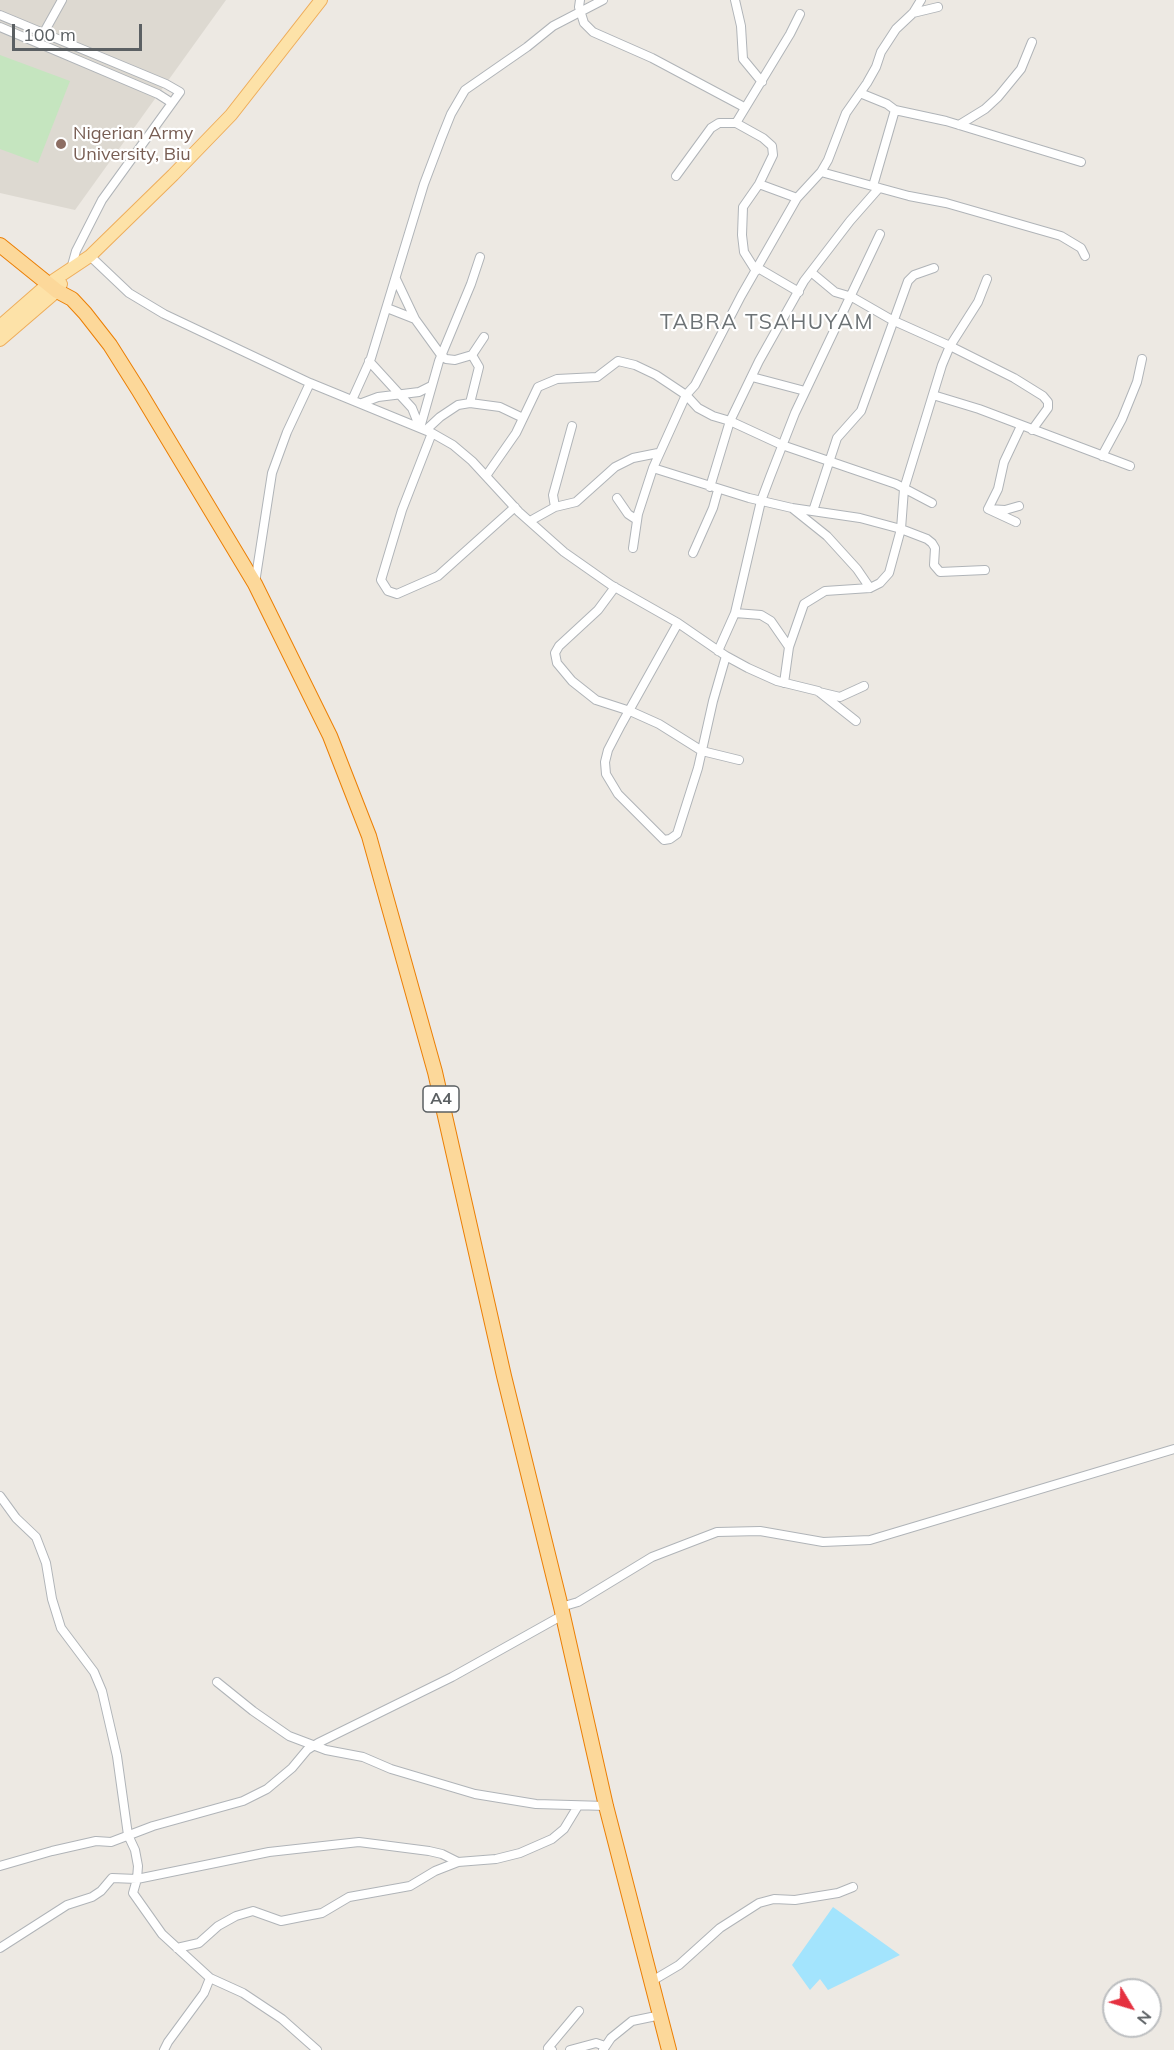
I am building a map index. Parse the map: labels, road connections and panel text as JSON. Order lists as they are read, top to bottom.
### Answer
{
  "streets": {
    "highway": ["A4"]
  },
  "districts": ["TABRA TSAHUYAM"],
  "places": ["Nigerian Army University, Biu"],
  "scale_bar": "100 m",
  "north": "bottom right"
}
